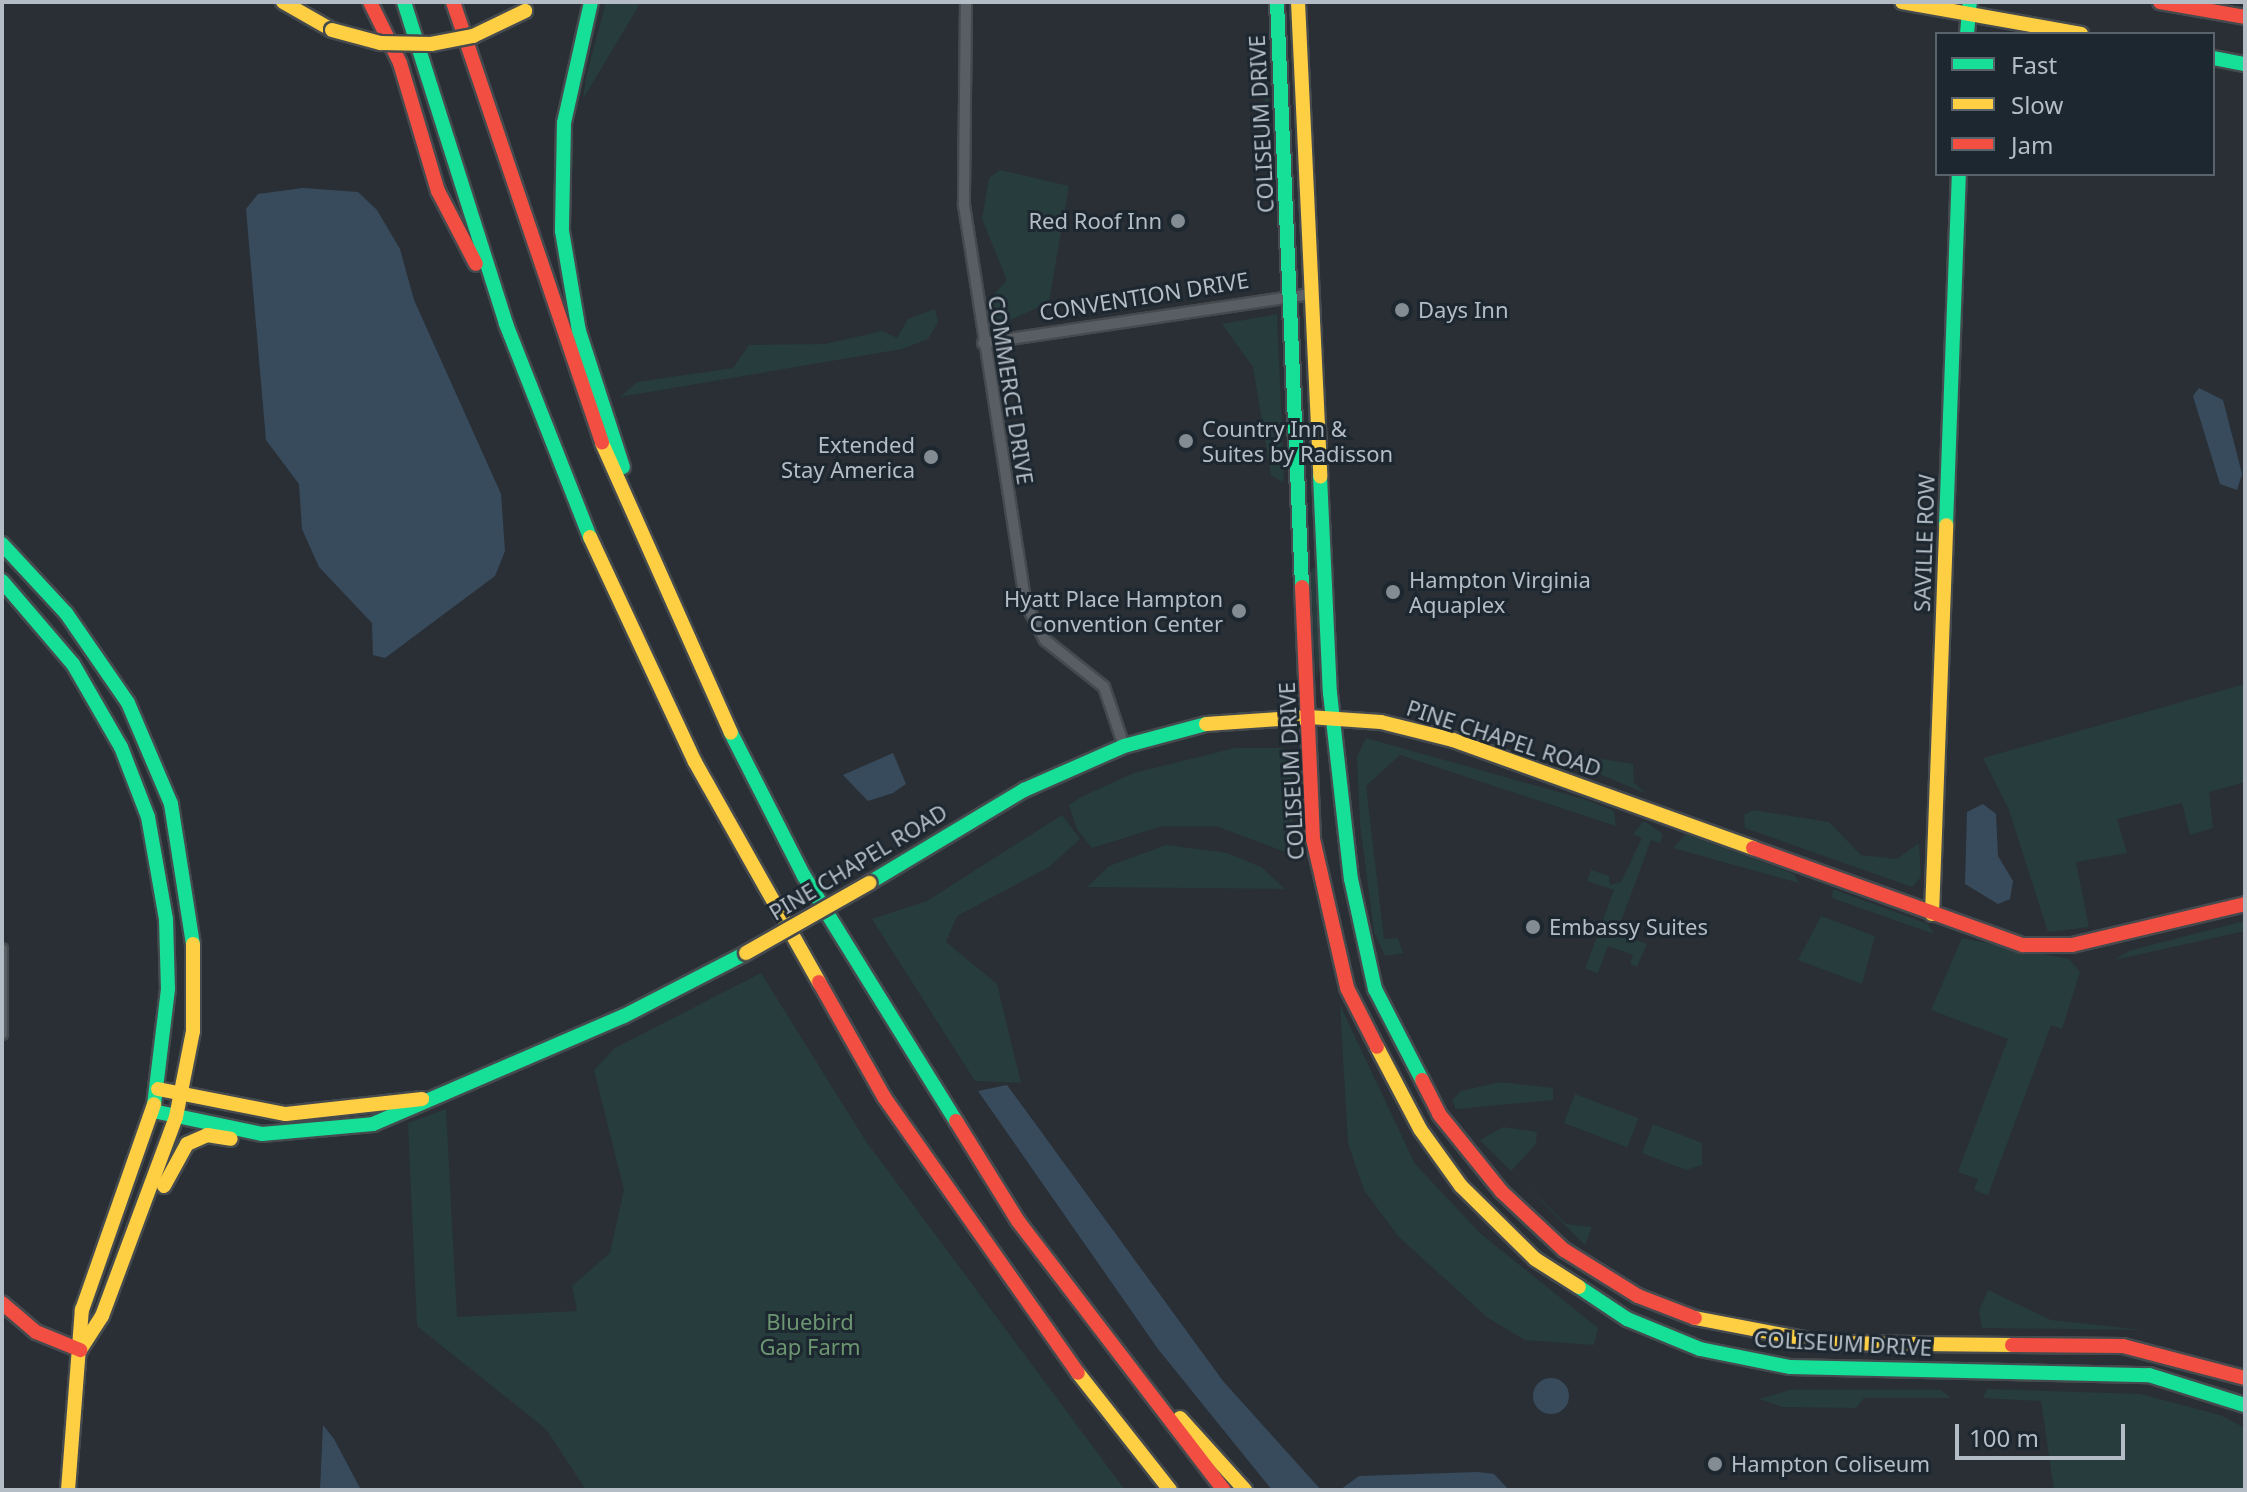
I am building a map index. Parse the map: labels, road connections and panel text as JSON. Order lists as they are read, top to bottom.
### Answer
{
  "streets": {
    "main road": ["COLISEUM DRIVE", "SAVILLE ROW", "PINE CHAPEL ROAD"],
    "street": ["CONVENTION DRIVE", "COMMERCE DRIVE"]
  },
  "crossings": [
    ["COLISEUM DRIVE", "CONVENTION DRIVE"],
    ["COLISEUM DRIVE", "PINE CHAPEL ROAD"],
    ["CONVENTION DRIVE", "COMMERCE DRIVE"],
    ["COMMERCE DRIVE", "PINE CHAPEL ROAD"],
    ["SAVILLE ROW", "PINE CHAPEL ROAD"]
  ],
  "parks": ["Bluebird Gap Farm"],
  "places": [
    "Red Roof Inn",
    "Days Inn",
    "Country Inn & Suites by Radisson",
    "Extended Stay America",
    "Hampton Virginia Aquaplex",
    "Hyatt Place Hampton Convention Center",
    "Embassy Suites",
    "Hampton Coliseum"
  ],
  "legend": ["Fast", "Slow", "Jam"],
  "scale_bar": "100 m"
}
